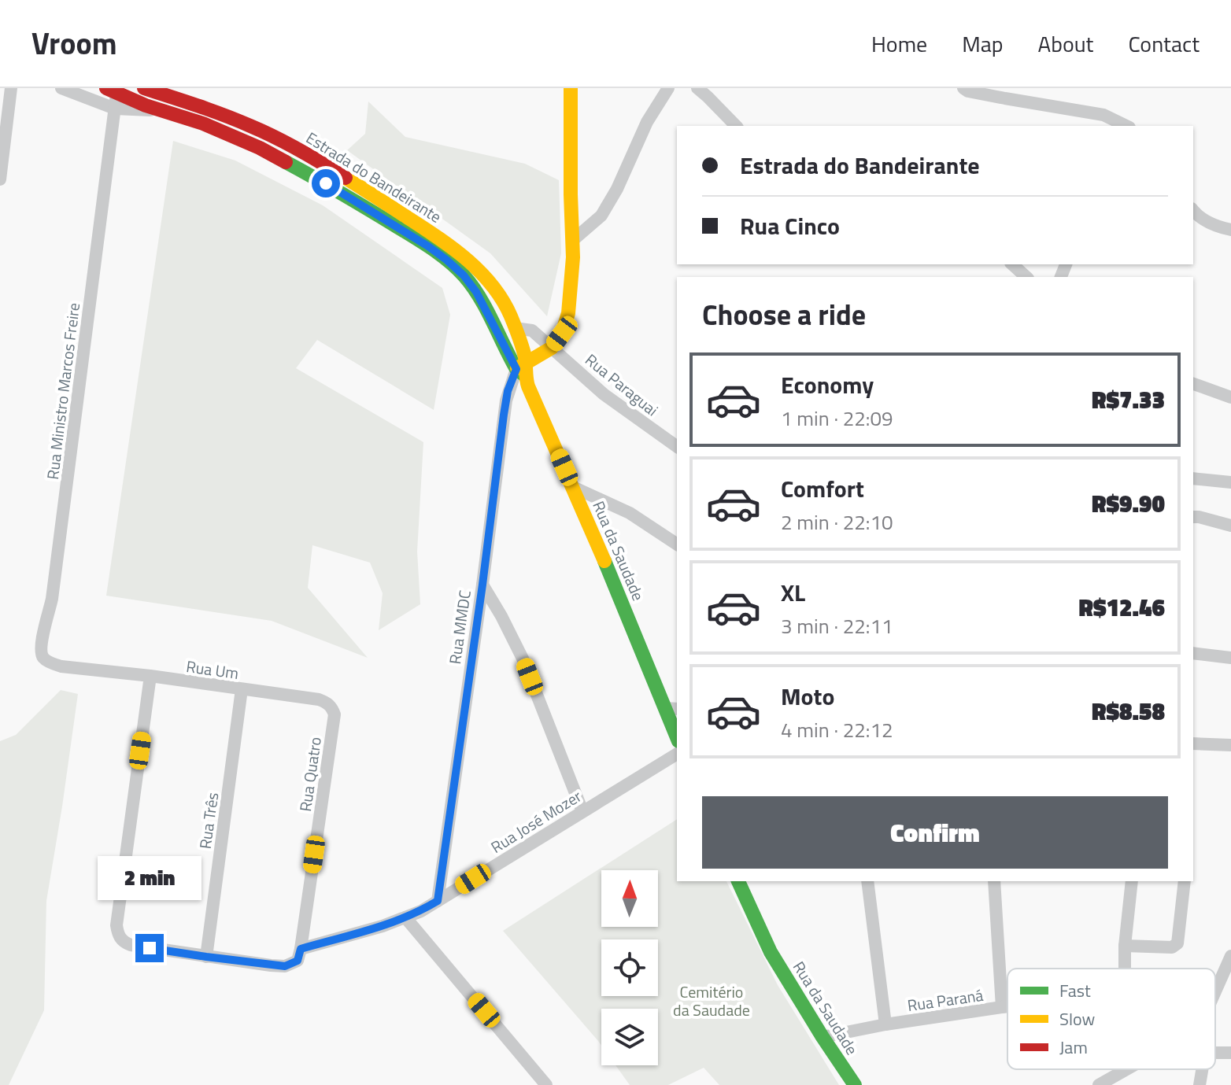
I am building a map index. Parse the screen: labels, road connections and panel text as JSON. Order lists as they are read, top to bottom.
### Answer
{
  "streets": {
    "main road": ["Estrada do Bandeirante", "Rua da Saudade"],
    "street": [
      "Rua Paraguai",
      "Rua Ministro Marcos Freire",
      "Rua MMDC",
      "Rua Um",
      "Rua Quatro",
      "Rua Três",
      "Rua José Mozer",
      "Rua Paraná"
    ]
  },
  "crossings": [
    ["Estrada do Bandeirante", "Rua Paraguai"],
    ["Estrada do Bandeirante", "Rua Ministro Marcos Freire"],
    ["Estrada do Bandeirante", "Rua da Saudade"],
    ["Estrada do Bandeirante", "Rua MMDC"],
    ["Rua Ministro Marcos Freire", "Rua Um"],
    ["Rua da Saudade", "Rua MMDC"],
    ["Rua da Saudade", "Rua Paraná"],
    ["Rua MMDC", "Rua José Mozer"],
    ["Rua Um", "Rua Quatro"],
    ["Rua Um", "Rua Três"],
    ["Rua Quatro", "Rua José Mozer"]
  ],
  "parks": ["Cemitério da Saudade"],
  "legend": ["Fast", "Slow", "Jam"],
  "north": "top",
  "page": {
    "header": "Vroom",
    "nav": [
      "Home",
      "Map",
      "About",
      "Contact"
    ],
    "banner": ["Estrada do Bandeirante", "Rua Cinco"],
    "heading": "Choose a ride",
    "list": [
      {
        "name": "Economy",
        "note": "1 min · 22:09",
        "value": "R$7.33"
      },
      {
        "name": "Comfort",
        "note": "2 min · 22:10",
        "value": "R$9.90"
      },
      {
        "name": "XL",
        "note": "3 min · 22:11",
        "value": "R$12.46"
      },
      {
        "name": "Moto",
        "note": "4 min · 22:12",
        "value": "R$8.58"
      }
    ],
    "buttons": "Confirm",
    "bubble": "2 min"
  }
}
